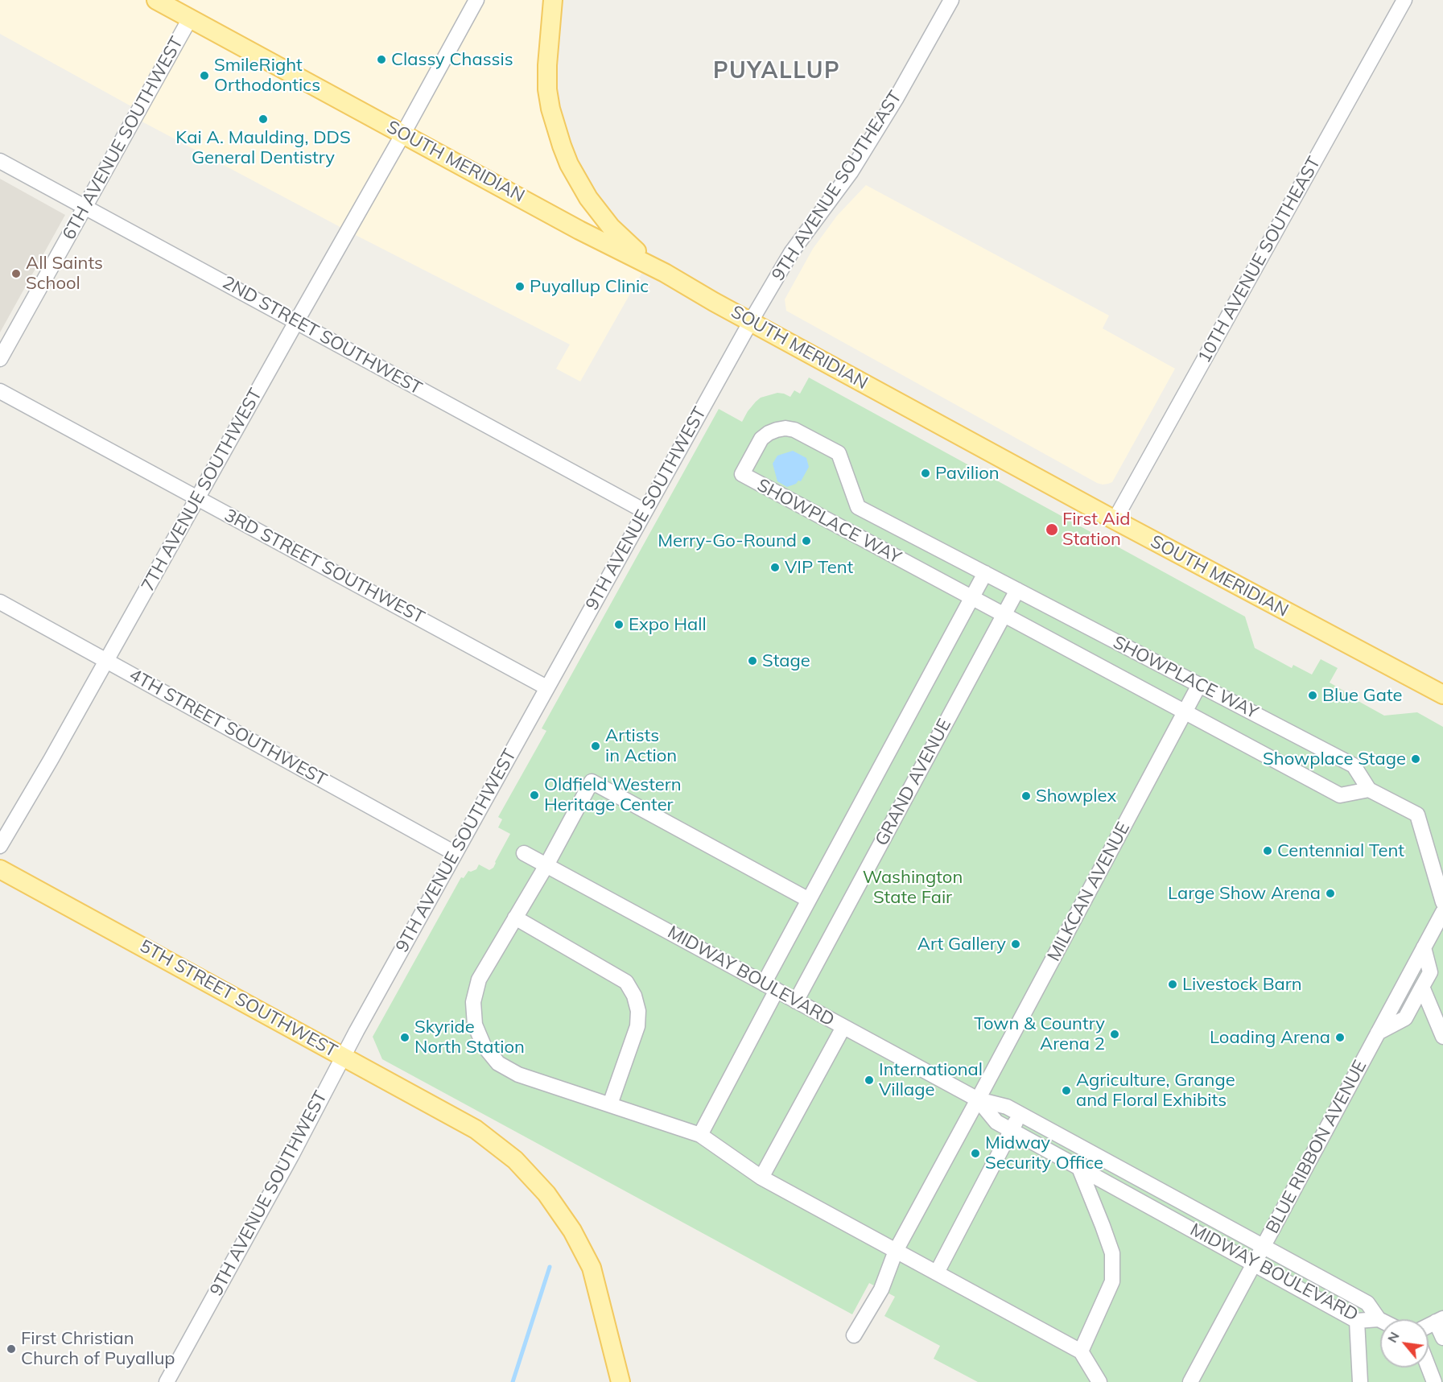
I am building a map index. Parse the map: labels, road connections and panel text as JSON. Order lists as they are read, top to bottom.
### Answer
{
  "streets": {
    "main road": ["SOUTH MERIDIAN", "5TH STREET SOUTHWEST"],
    "street": [
      "6TH AVENUE SOUTHWEST",
      "9TH AVENUE SOUTHEAST",
      "10TH AVENUE SOUTHEAST",
      "2ND STREET SOUTHWEST",
      "7TH AVENUE SOUTHWEST",
      "9TH AVENUE SOUTHWEST",
      "SHOWPLACE WAY",
      "3RD STREET SOUTHWEST",
      "4TH STREET SOUTHWEST",
      "GRAND AVENUE",
      "MILKCAN AVENUE",
      "MIDWAY BOULEVARD",
      "BLUE RIBBON AVENUE"
    ]
  },
  "crossings": [
    ["6TH AVENUE SOUTHWEST", "SOUTH MERIDIAN"],
    ["6TH AVENUE SOUTHWEST", "2ND STREET SOUTHWEST"],
    ["SOUTH MERIDIAN", "9TH AVENUE SOUTHEAST"],
    ["SOUTH MERIDIAN", "10TH AVENUE SOUTHEAST"],
    ["SOUTH MERIDIAN", "7TH AVENUE SOUTHWEST"],
    ["SOUTH MERIDIAN", "9TH AVENUE SOUTHWEST"],
    ["9TH AVENUE SOUTHEAST", "9TH AVENUE SOUTHWEST"],
    ["2ND STREET SOUTHWEST", "7TH AVENUE SOUTHWEST"],
    ["2ND STREET SOUTHWEST", "9TH AVENUE SOUTHWEST"],
    ["7TH AVENUE SOUTHWEST", "3RD STREET SOUTHWEST"],
    ["7TH AVENUE SOUTHWEST", "4TH STREET SOUTHWEST"],
    ["9TH AVENUE SOUTHWEST", "3RD STREET SOUTHWEST"],
    ["9TH AVENUE SOUTHWEST", "4TH STREET SOUTHWEST"],
    ["9TH AVENUE SOUTHWEST", "5TH STREET SOUTHWEST"],
    ["SHOWPLACE WAY", "GRAND AVENUE"],
    ["SHOWPLACE WAY", "MILKCAN AVENUE"],
    ["GRAND AVENUE", "MIDWAY BOULEVARD"],
    ["MILKCAN AVENUE", "MIDWAY BOULEVARD"],
    ["MIDWAY BOULEVARD", "BLUE RIBBON AVENUE"]
  ],
  "districts": ["PUYALLUP"],
  "parks": ["Washington State Fair"],
  "places": [
    "Classy Chassis",
    "SmileRight Orthodontics",
    "Kai A. Maulding, DDS General Dentistry",
    "All Saints School",
    "Puyallup Clinic",
    "Pavilion",
    "First Aid Station",
    "Merry-Go-Round",
    "VIP Tent",
    "Expo Hall",
    "Stage",
    "Blue Gate",
    "Artists in Action",
    "Showplace Stage",
    "Oldfield Western Heritage Center",
    "Showplex",
    "Centennial Tent",
    "Large Show Arena",
    "Art Gallery",
    "Livestock Barn",
    "Town & Country Arena 2",
    "Skyride North Station",
    "Loading Arena",
    "International Village",
    "Agriculture, Grange and Floral Exhibits",
    "Midway Security Office",
    "First Christian Church of Puyallup"
  ],
  "north": "top left"
}
